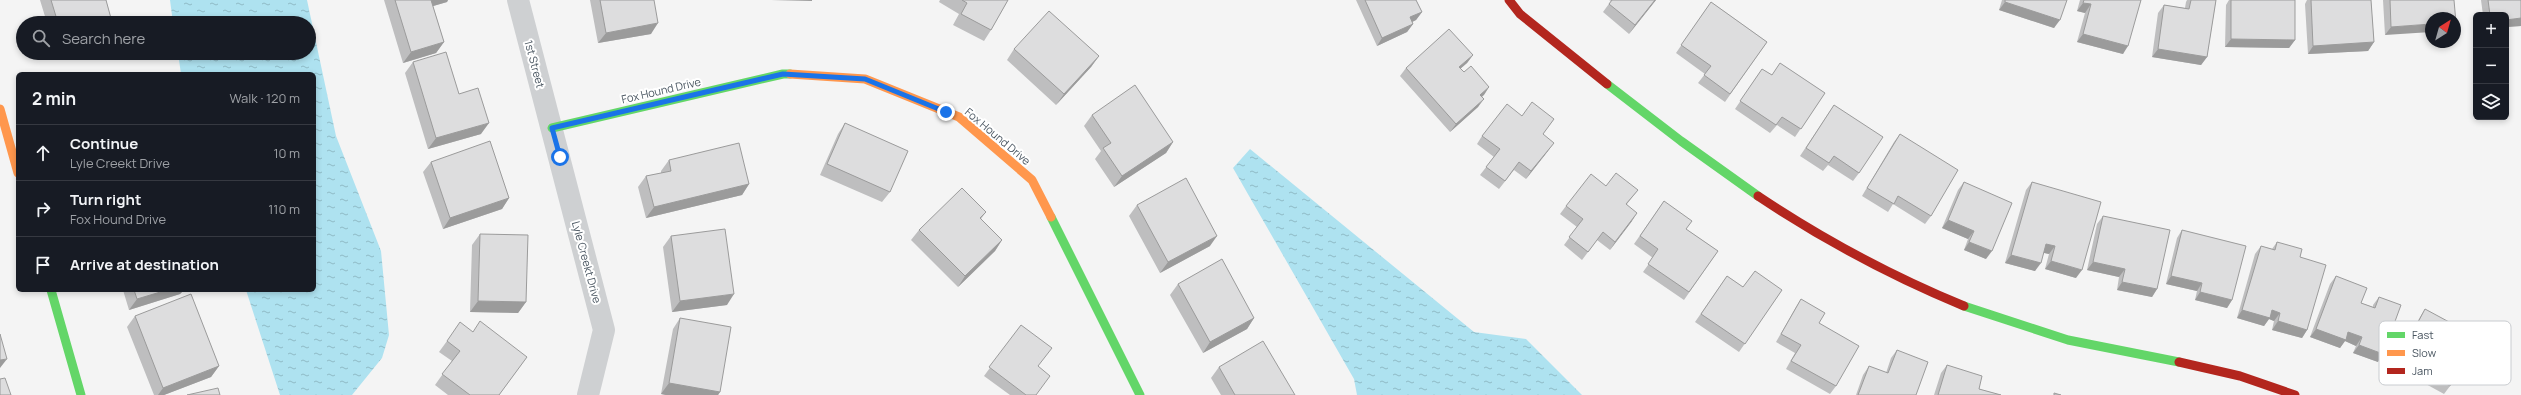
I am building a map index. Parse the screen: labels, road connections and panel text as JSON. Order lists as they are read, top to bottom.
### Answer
{
  "streets": {
    "street": ["1st Street", "Fox Hound Drive", "Lyle Creekt Drive"]
  },
  "crossings": [
    ["1st Street", "Fox Hound Drive"],
    ["1st Street", "Lyle Creekt Drive"],
    ["Fox Hound Drive", "Lyle Creekt Drive"]
  ],
  "legend": ["Fast", "Slow", "Jam"],
  "north": "top right",
  "page": {
    "map_buttons": ["+", "−"],
    "search": "Search here",
    "heading": ["2 min", "Walk · 120 m"],
    "list": [
      ["Continue", "Lyle Creekt Drive", "10 m"],
      ["Turn right", "Fox Hound Drive", "110 m"],
      "Arrive at destination"
    ]
  }
}
